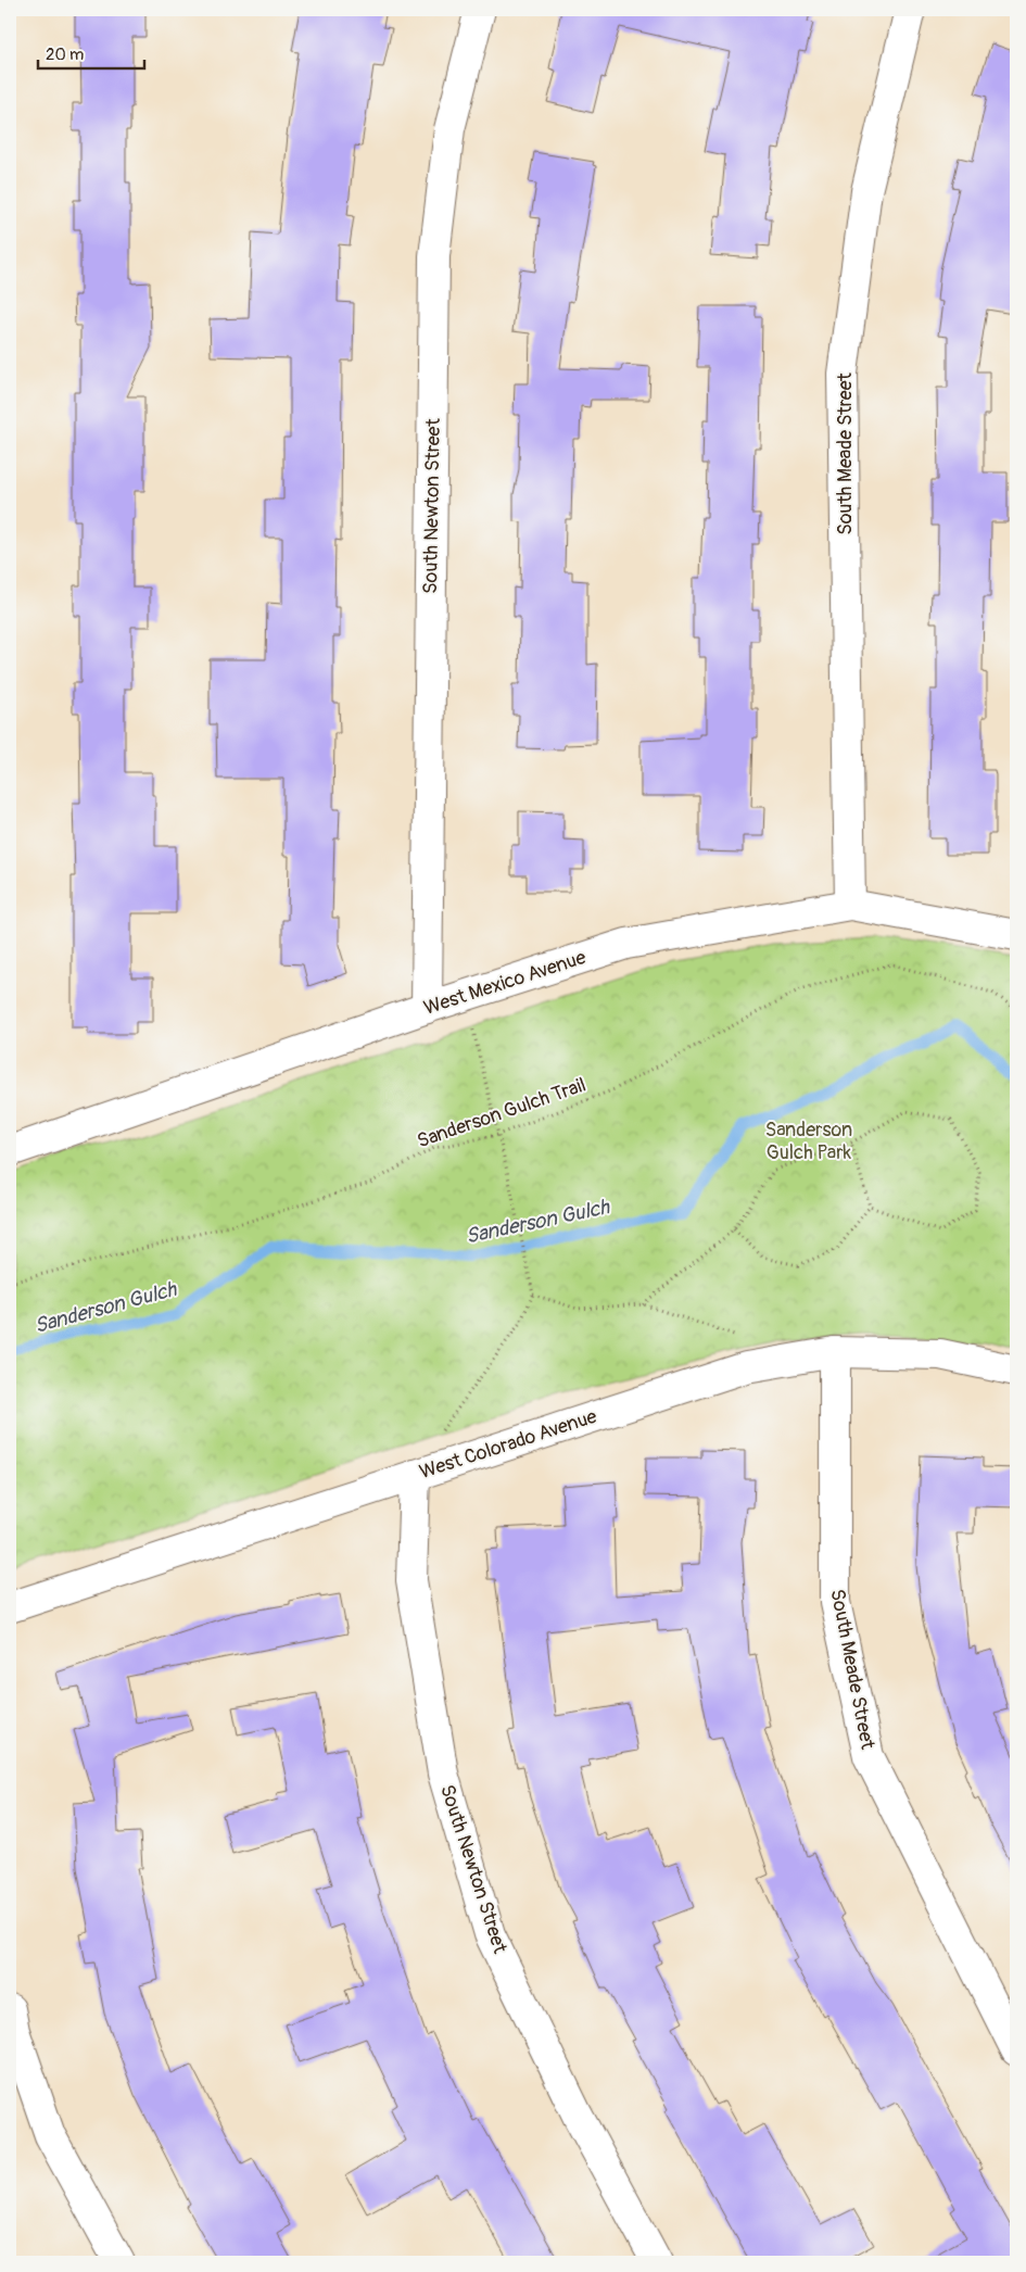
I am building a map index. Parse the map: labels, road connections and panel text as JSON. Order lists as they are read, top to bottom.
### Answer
{
  "streets": {
    "street": [
      "South Meade Street",
      "South Newton Street",
      "West Mexico Avenue",
      "West Colorado Avenue"
    ],
    "path": ["Sanderson Gulch Trail"]
  },
  "crossings": [
    ["South Meade Street", "West Mexico Avenue"],
    ["South Meade Street", "West Colorado Avenue"],
    ["South Newton Street", "West Mexico Avenue"],
    ["South Newton Street", "West Colorado Avenue"]
  ],
  "water": ["Sanderson Gulch"],
  "parks": ["Sanderson Gulch Park"],
  "scale_bar": "20 m"
}
